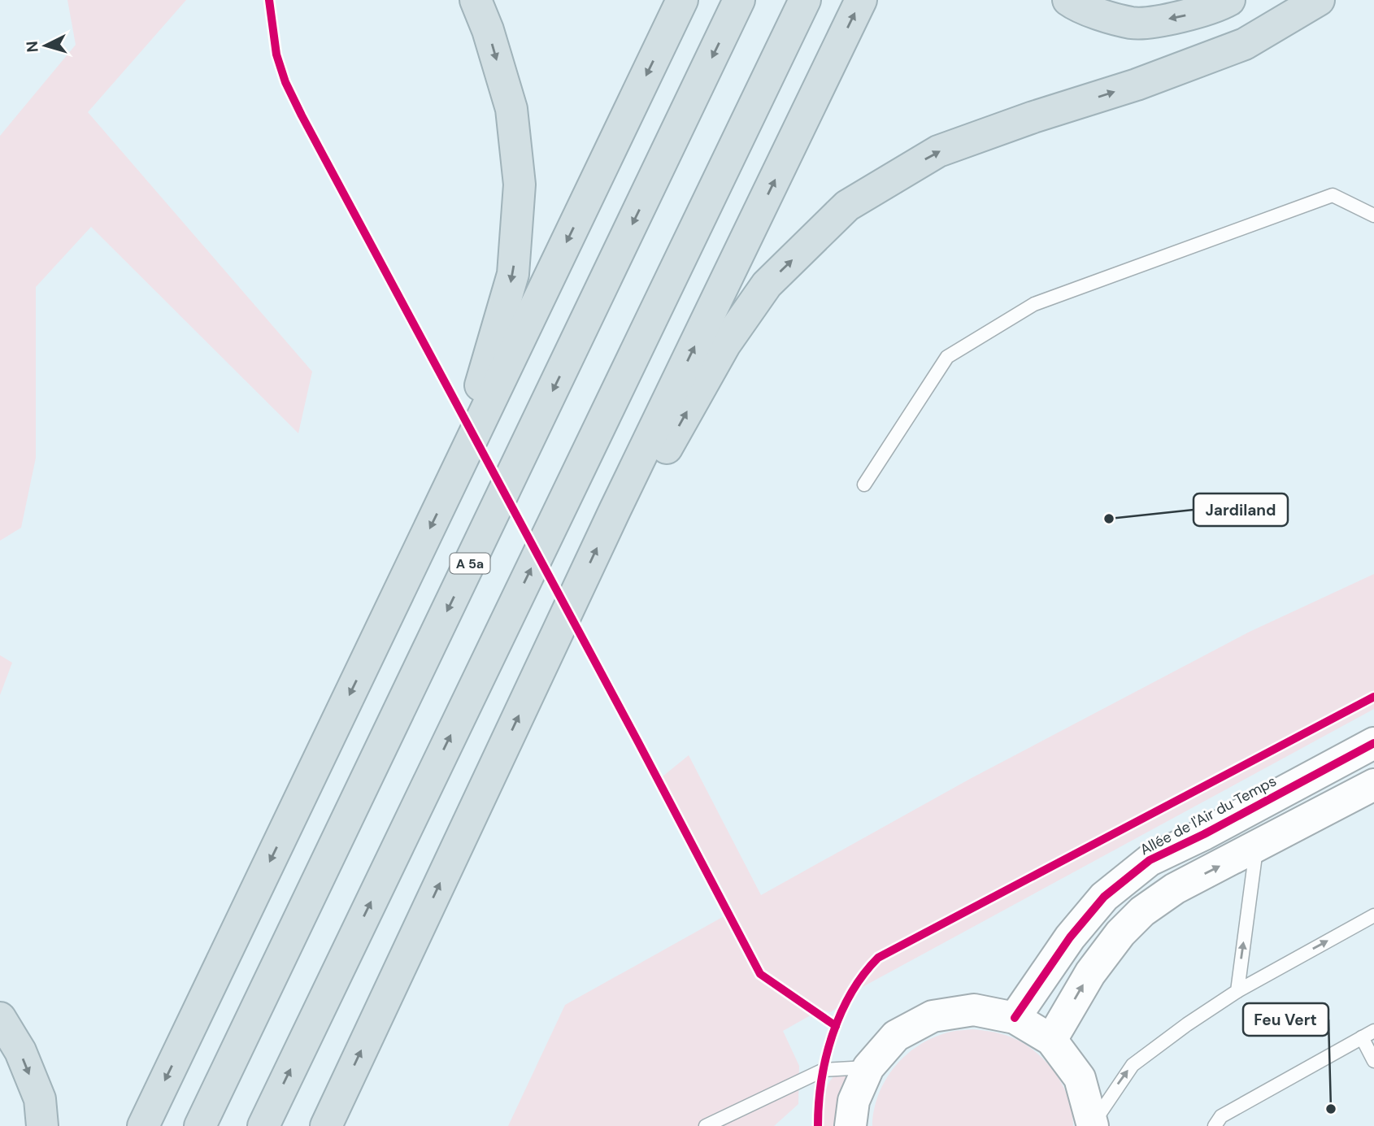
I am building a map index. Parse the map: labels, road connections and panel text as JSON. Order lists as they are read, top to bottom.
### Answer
{
  "streets": {
    "highway": ["A 5a"],
    "street": ["Allée de l'Air du Temps"]
  },
  "places": ["Jardiland", "Feu Vert"],
  "north": "left"
}
